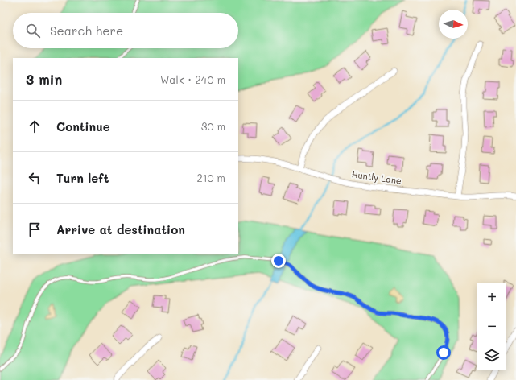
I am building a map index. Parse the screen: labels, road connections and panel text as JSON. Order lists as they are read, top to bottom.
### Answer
{
  "streets": {
    "street": ["Huntly Lane"]
  },
  "north": "right",
  "page": {
    "search": "Search here",
    "heading": ["3 min", "Walk · 240 m"],
    "list": [
      ["Continue", "30 m"],
      ["Turn left", "210 m"],
      "Arrive at destination"
    ],
    "map_buttons": ["+", "−"]
  }
}
